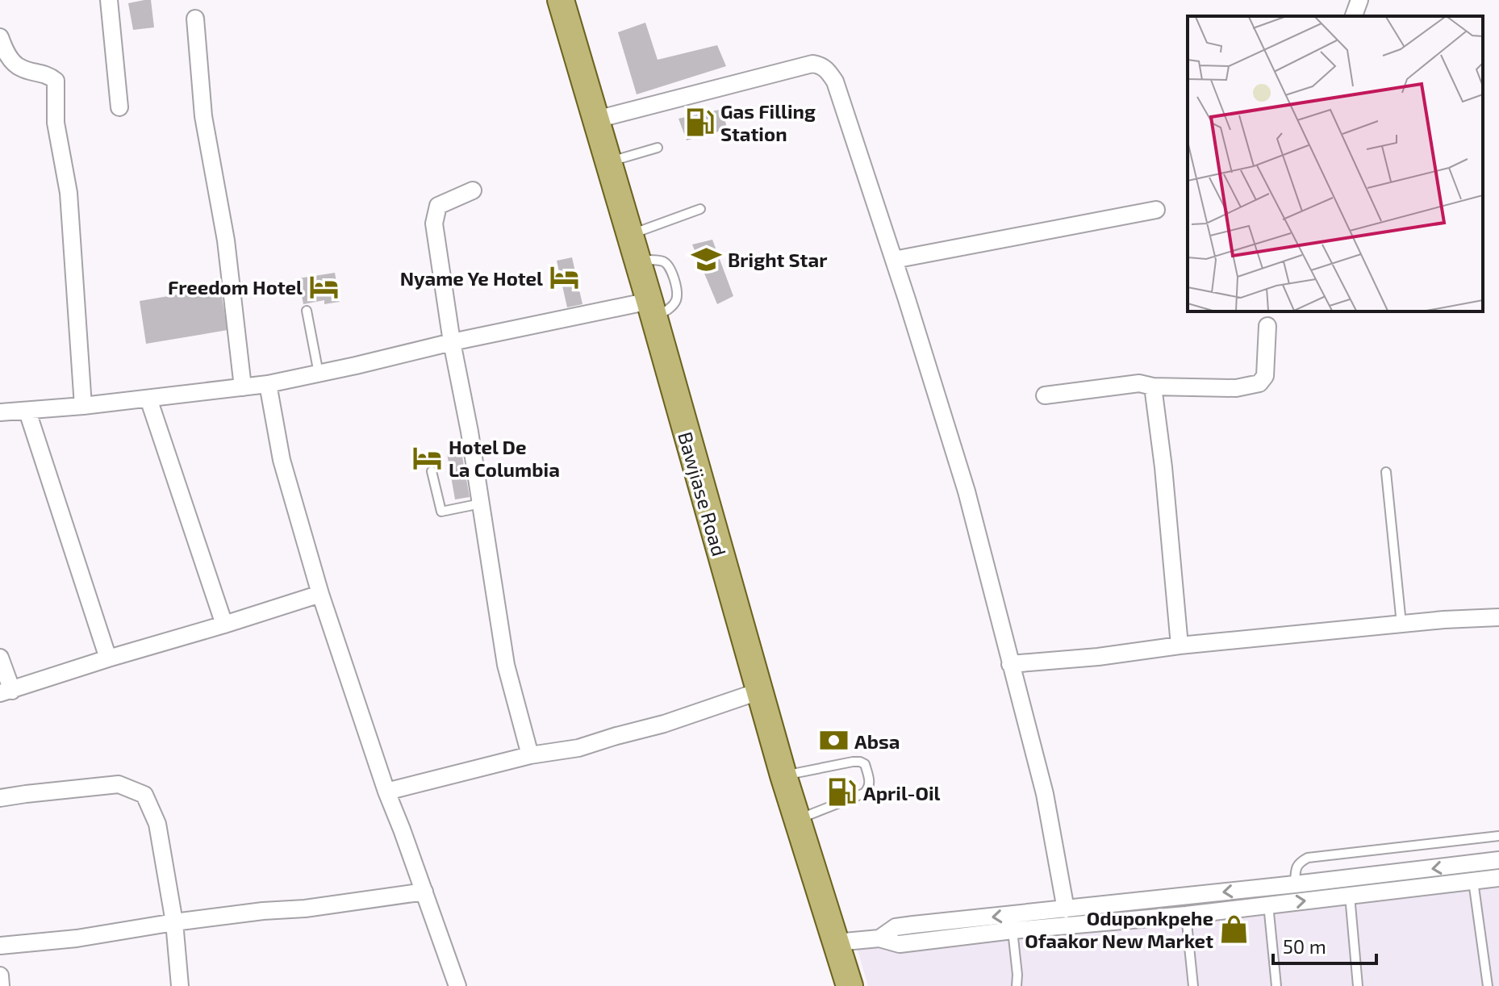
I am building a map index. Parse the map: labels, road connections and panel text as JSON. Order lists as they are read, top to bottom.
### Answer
{
  "streets": {
    "main road": ["Bawjiase Road"]
  },
  "places": {
    "fuel station": ["Gas Filling Station", "April-Oil"],
    "school or university": ["Bright Star"],
    "hotel": ["Nyame Ye Hotel", "Freedom Hotel", "Hotel De La Columbia"],
    "bank": ["Absa"],
    "shop": ["Oduponkpehe Ofaakor New Market"]
  },
  "scale_bar": "50 m"
}
